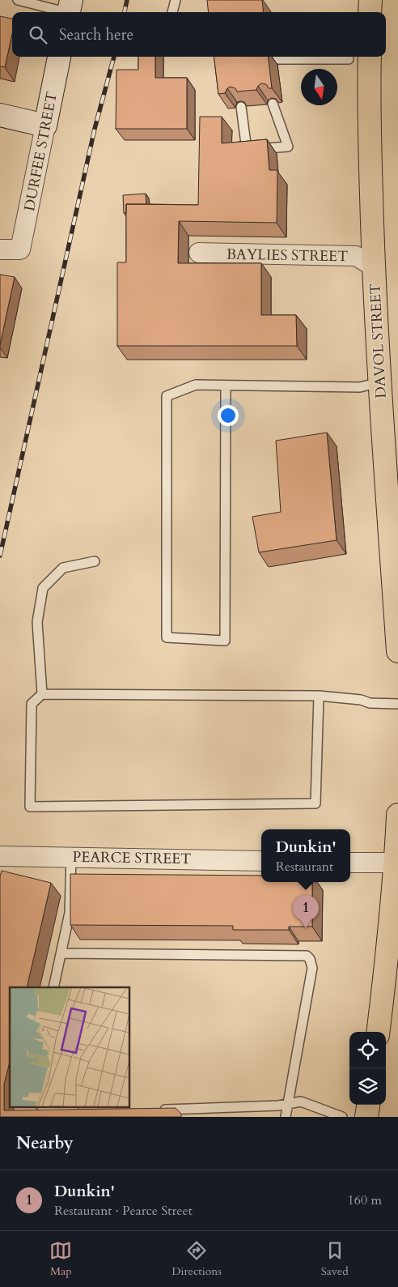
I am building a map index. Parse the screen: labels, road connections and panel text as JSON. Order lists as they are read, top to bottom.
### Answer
{
  "streets": {
    "highway": ["DAVOL STREET"],
    "main road": ["DURFEE STREET"],
    "street": ["BAYLIES STREET", "PEARCE STREET"]
  },
  "crossings": [
    ["BAYLIES STREET", "DAVOL STREET"]
  ],
  "north": "bottom",
  "page": {
    "search": "Search here",
    "popup": ["Dunkin'", "Restaurant"],
    "pins": "1",
    "heading": "Nearby",
    "list": [
      {
        "mark": "1",
        "name": "Dunkin'",
        "note": "Restaurant · Pearce Street",
        "value": "160 m"
      }
    ],
    "nav": ["Map", "Directions", "Saved"]
  }
}
